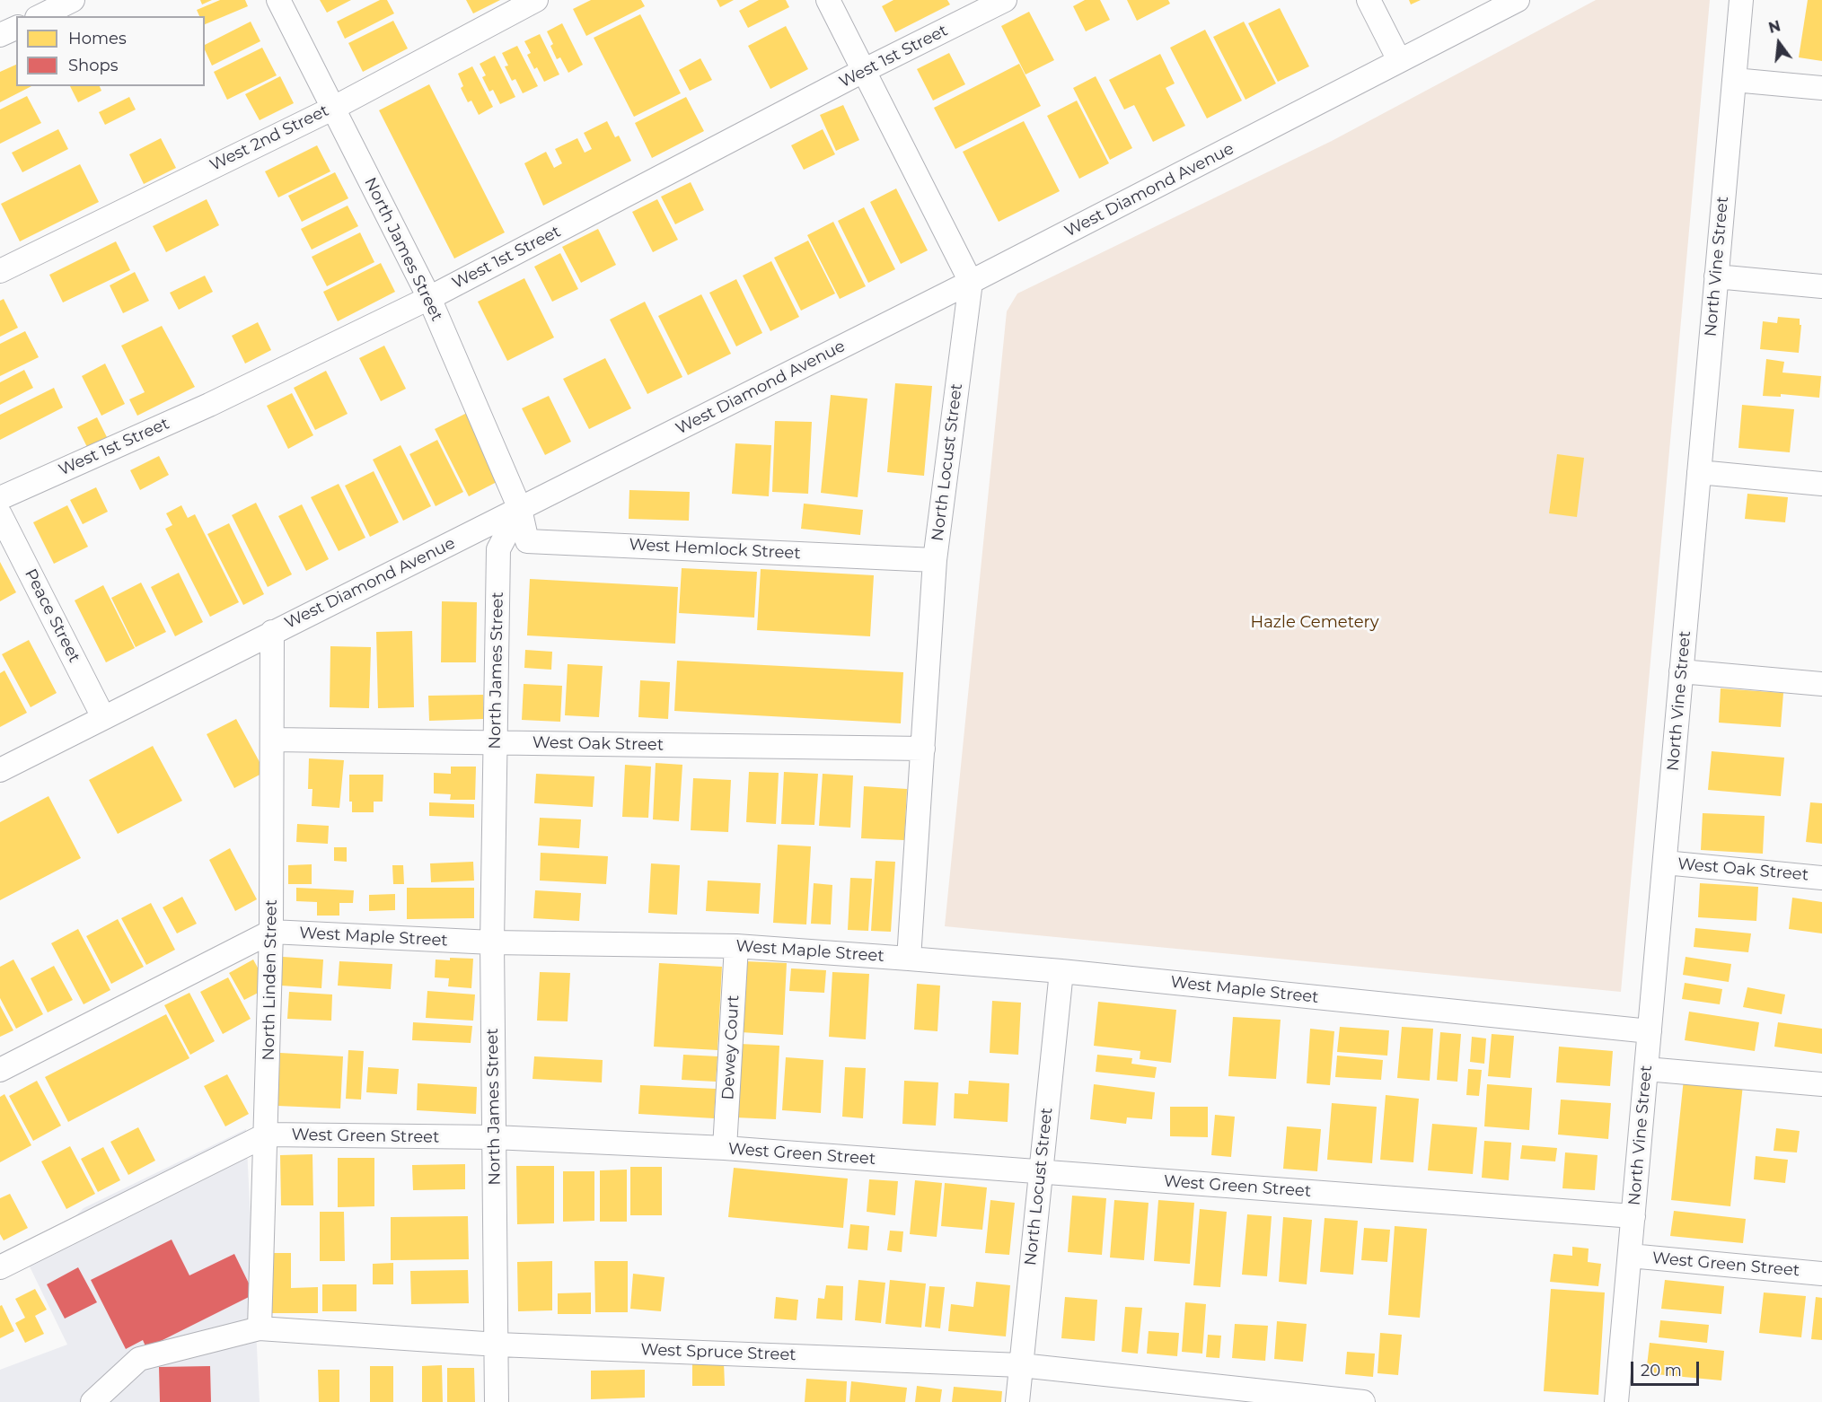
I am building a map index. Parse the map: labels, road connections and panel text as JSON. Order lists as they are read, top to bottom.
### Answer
{
  "streets": {
    "street": [
      "West 1st Street",
      "West 2nd Street",
      "West Diamond Avenue",
      "North James Street",
      "North Vine Street",
      "North Locust Street",
      "West Hemlock Street",
      "Peace Street",
      "West Oak Street",
      "West Maple Street",
      "North Linden Street",
      "Dewey Court",
      "West Green Street",
      "West Spruce Street"
    ]
  },
  "crossings": [
    ["West 1st Street", "North James Street"],
    ["West 2nd Street", "North James Street"],
    ["West Diamond Avenue", "North James Street"],
    ["West Diamond Avenue", "North Locust Street"],
    ["West Diamond Avenue", "West Hemlock Street"],
    ["West Diamond Avenue", "Peace Street"],
    ["West Diamond Avenue", "North Linden Street"],
    ["North James Street", "West Hemlock Street"],
    ["North James Street", "West Oak Street"],
    ["North James Street", "West Maple Street"],
    ["North James Street", "West Green Street"],
    ["North James Street", "West Spruce Street"],
    ["North Vine Street", "West Oak Street"],
    ["North Vine Street", "West Maple Street"],
    ["North Vine Street", "West Green Street"],
    ["North Locust Street", "West Hemlock Street"],
    ["North Locust Street", "West Oak Street"],
    ["North Locust Street", "West Maple Street"],
    ["North Locust Street", "West Green Street"],
    ["North Locust Street", "West Spruce Street"],
    ["West Oak Street", "North Linden Street"],
    ["West Maple Street", "North Linden Street"],
    ["West Maple Street", "Dewey Court"],
    ["North Linden Street", "West Green Street"],
    ["North Linden Street", "West Spruce Street"],
    ["Dewey Court", "West Green Street"]
  ],
  "parks": ["Hazle Cemetery"],
  "legend": ["Homes", "Shops"],
  "scale_bar": "20 m",
  "north": "top"
}
